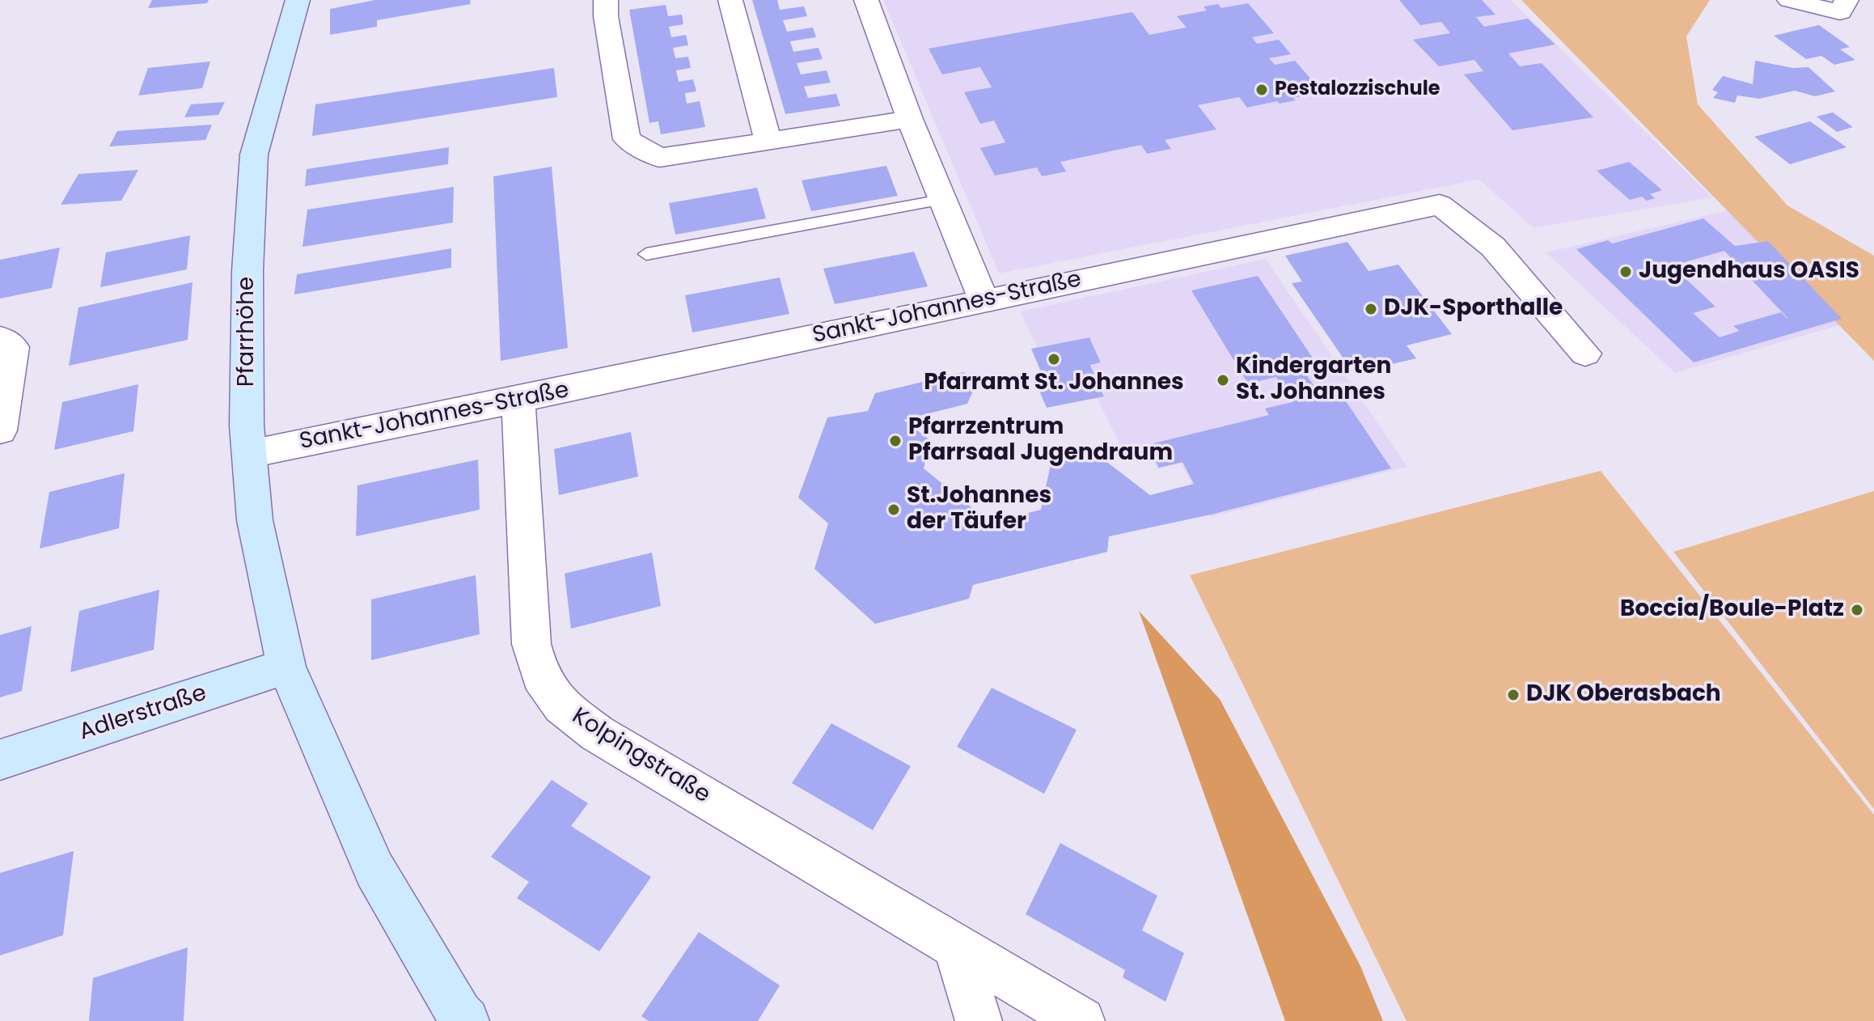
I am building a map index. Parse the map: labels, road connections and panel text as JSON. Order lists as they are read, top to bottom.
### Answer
{
  "streets": {
    "street": [
      "Sankt-Johannes-Straße",
      "Pfarrhöhe",
      "Adlerstraße",
      "Kolpingstraße"
    ]
  },
  "crossings": [
    ["Sankt-Johannes-Straße", "Pfarrhöhe"],
    ["Sankt-Johannes-Straße", "Kolpingstraße"],
    ["Pfarrhöhe", "Adlerstraße"]
  ],
  "places": [
    "Pestalozzischule",
    "Jugendhaus OASIS",
    "DJK-Sporthalle",
    "Pfarramt St. Johannes",
    "Kindergarten St. Johannes",
    "Pfarrzentrum Pfarrsaal Jugendraum",
    "St.Johannes der Täufer",
    "Boccia/Boule-Platz",
    "DJK Oberasbach"
  ]
}
